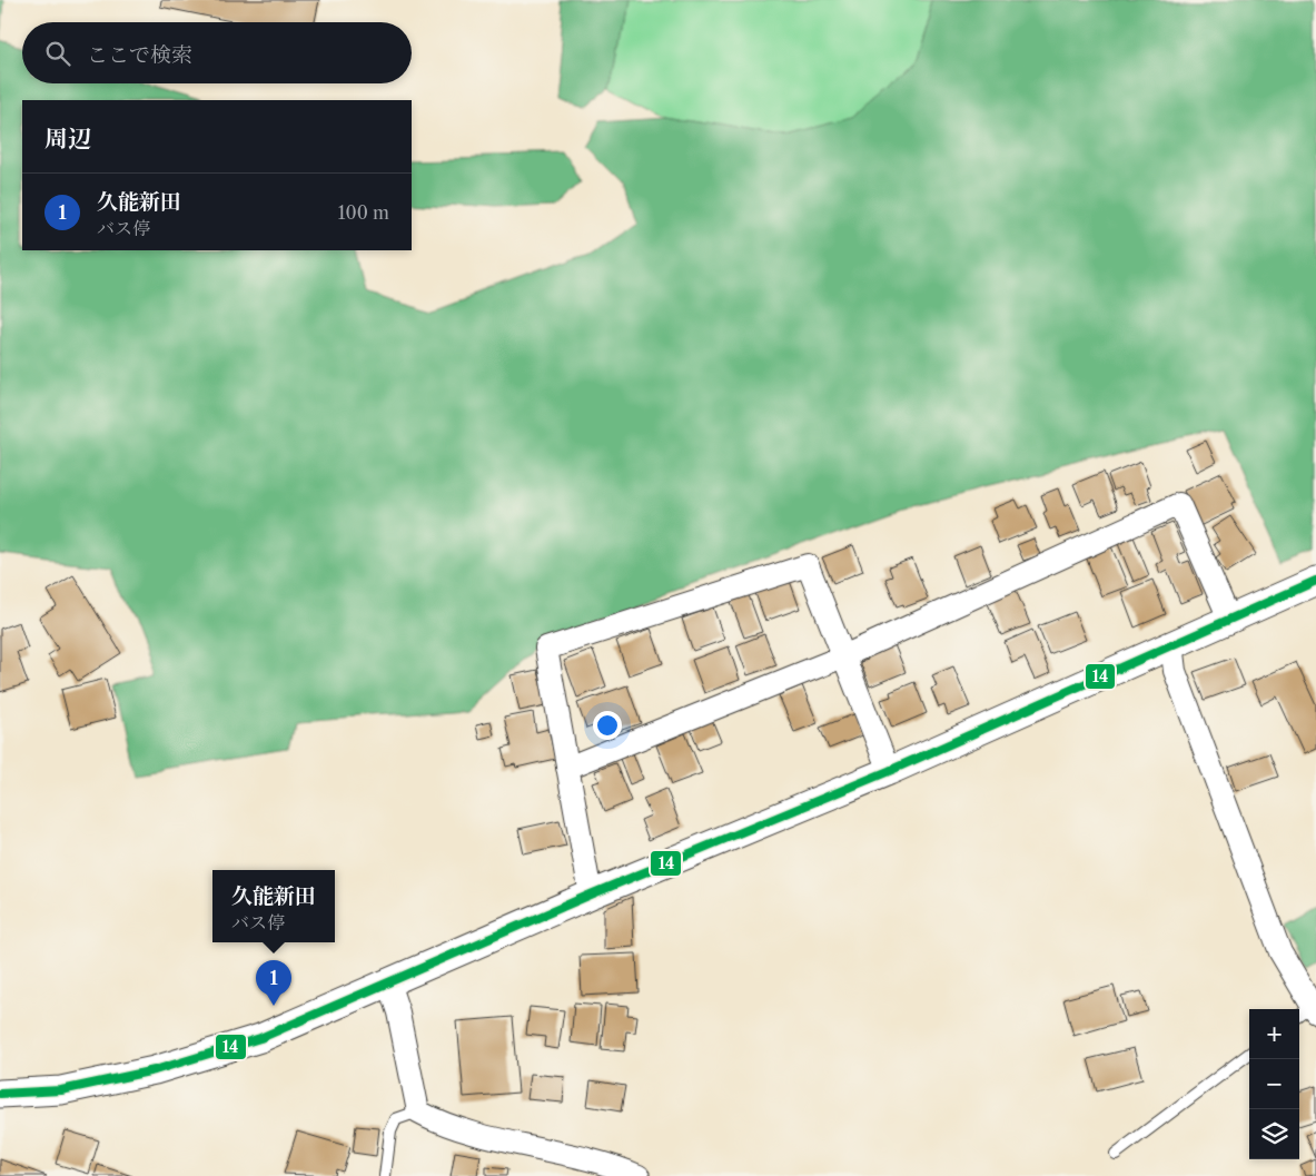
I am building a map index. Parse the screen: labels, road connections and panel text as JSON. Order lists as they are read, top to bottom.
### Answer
{
  "lines": ["transit line 14"],
  "page": {
    "search": "ここで検索",
    "heading": "周辺",
    "list": [
      {
        "mark": "1",
        "name": "久能新田",
        "note": "バス停",
        "value": "100 m"
      }
    ],
    "popup": ["久能新田", "バス停"],
    "pins": "1",
    "map_buttons": ["+", "−"]
  }
}
